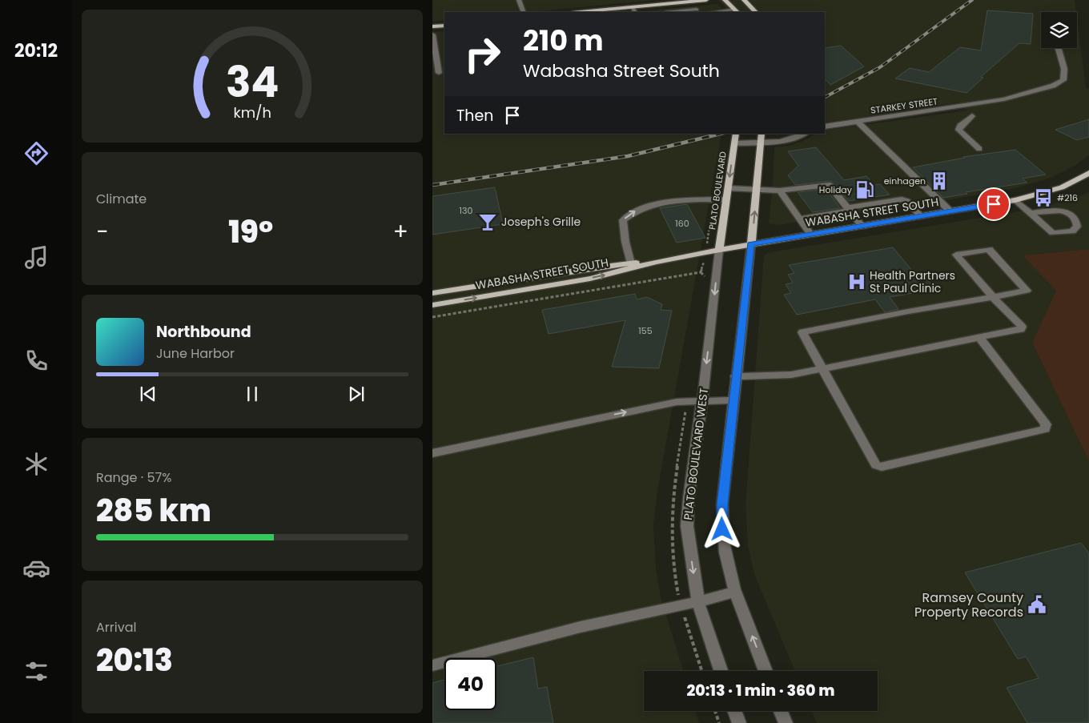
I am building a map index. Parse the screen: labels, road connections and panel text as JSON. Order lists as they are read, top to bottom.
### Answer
{
  "streets": {
    "main road": ["PLATO BOULEVARD", "WABASHA STREET SOUTH"],
    "street": ["STARKEY STREET", "PLATO BOULEVARD WEST"]
  },
  "crossings": [
    ["PLATO BOULEVARD", "WABASHA STREET SOUTH"],
    ["PLATO BOULEVARD", "PLATO BOULEVARD WEST"],
    ["WABASHA STREET SOUTH", "PLATO BOULEVARD WEST"]
  ],
  "places": {
    "building": ["einhagen"],
    "fuel station": ["Holiday"],
    "bus stop": ["#216"],
    "bar": ["Joseph's Grille"],
    "hospital": ["Health Partners St Paul Clinic"],
    "public building": ["Ramsey County Property Records"]
  },
  "house_numbers": ["130", "160", "155"],
  "page": {
    "tabs": "20:12",
    "turn": ["210 m", "Wabasha Street South"],
    "then": "Then",
    "tile": [
      "Climate",
      ["Range · 57%", "285 km"],
      ["Arrival", "20:13"]
    ],
    "heat": ["−", "19°", "+"],
    "song": ["Northbound", "June Harbor"],
    "limit": "40",
    "trip": "20:13 · 1 min · 360 m",
    "gauge": ["34", "km/h"]
  }
}
